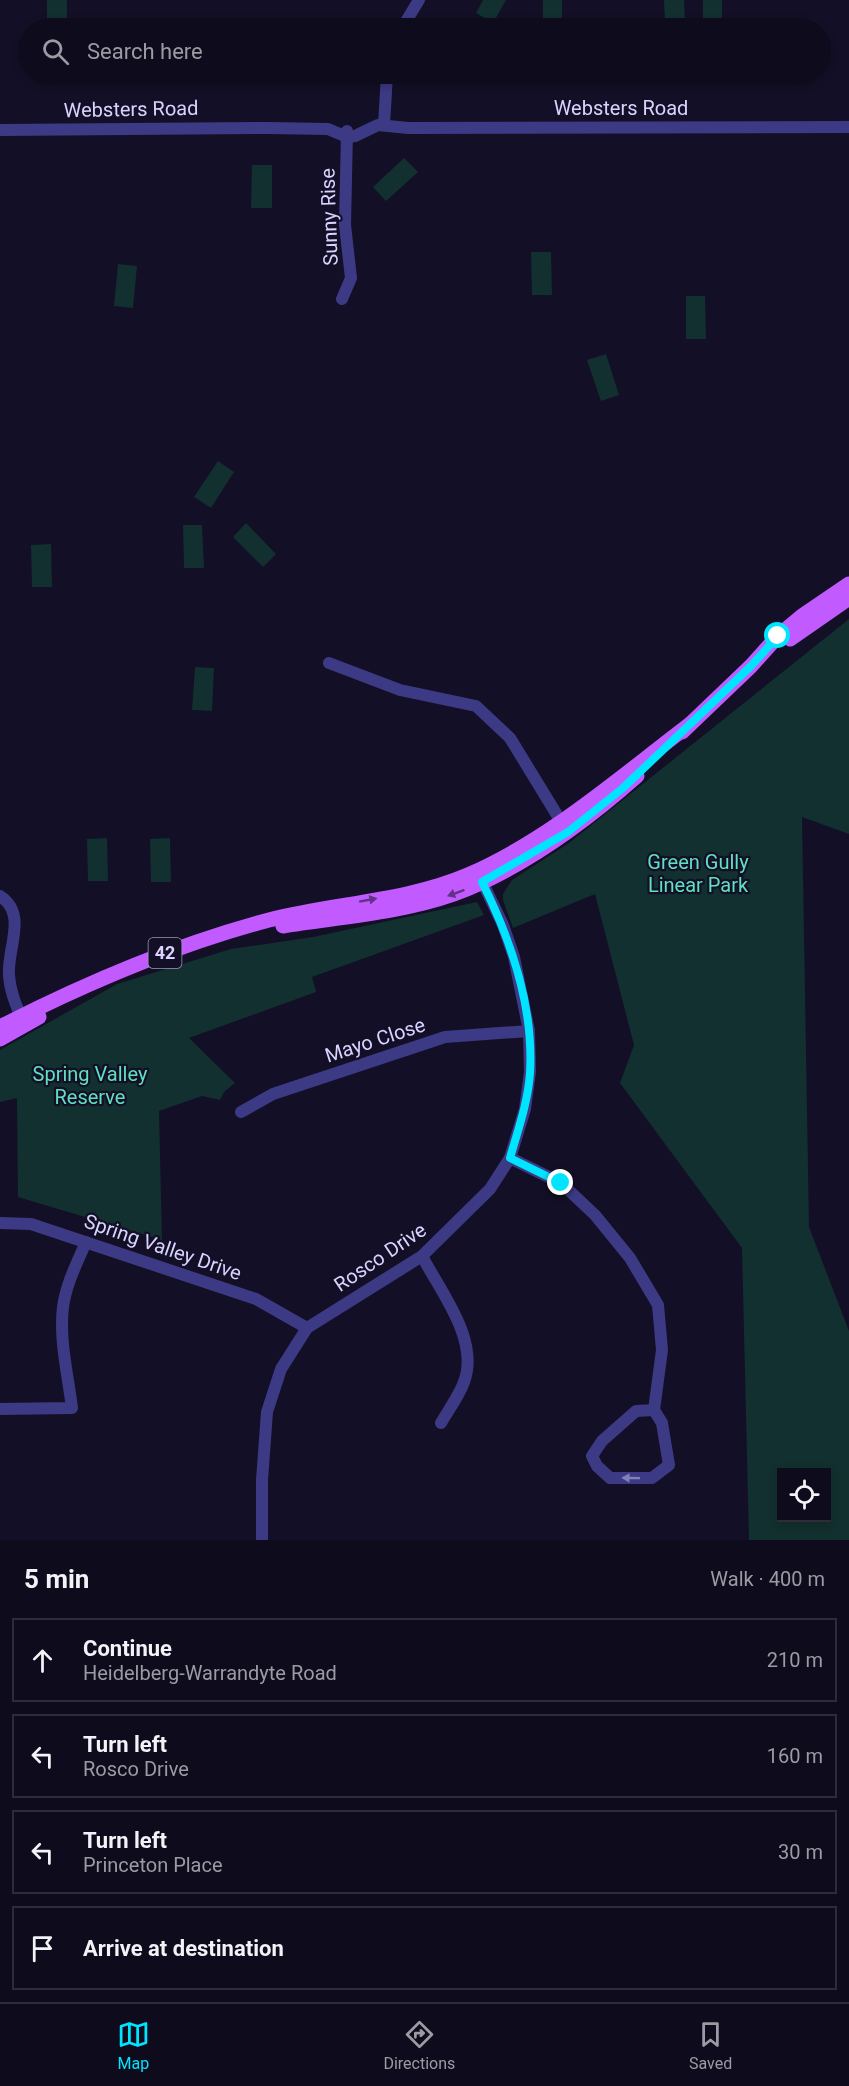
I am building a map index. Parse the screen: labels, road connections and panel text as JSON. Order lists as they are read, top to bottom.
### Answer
{
  "streets": {
    "main road": ["42"],
    "street": [
      "Websters Road",
      "Sunny Rise",
      "Mayo Close",
      "Spring Valley Drive",
      "Rosco Drive"
    ]
  },
  "crossings": [
    ["Websters Road", "Sunny Rise"],
    ["42", "Rosco Drive"],
    ["Mayo Close", "Rosco Drive"],
    ["Spring Valley Drive", "Rosco Drive"]
  ],
  "parks": ["Green Gully Linear Park", "Spring Valley Reserve"],
  "page": {
    "search": "Search here",
    "heading": ["5 min", "Walk · 400 m"],
    "list": [
      ["Continue", "Heidelberg-Warrandyte Road", "210 m"],
      ["Turn left", "Rosco Drive", "160 m"],
      ["Turn left", "Princeton Place", "30 m"],
      "Arrive at destination"
    ],
    "nav": ["Map", "Directions", "Saved"]
  }
}
